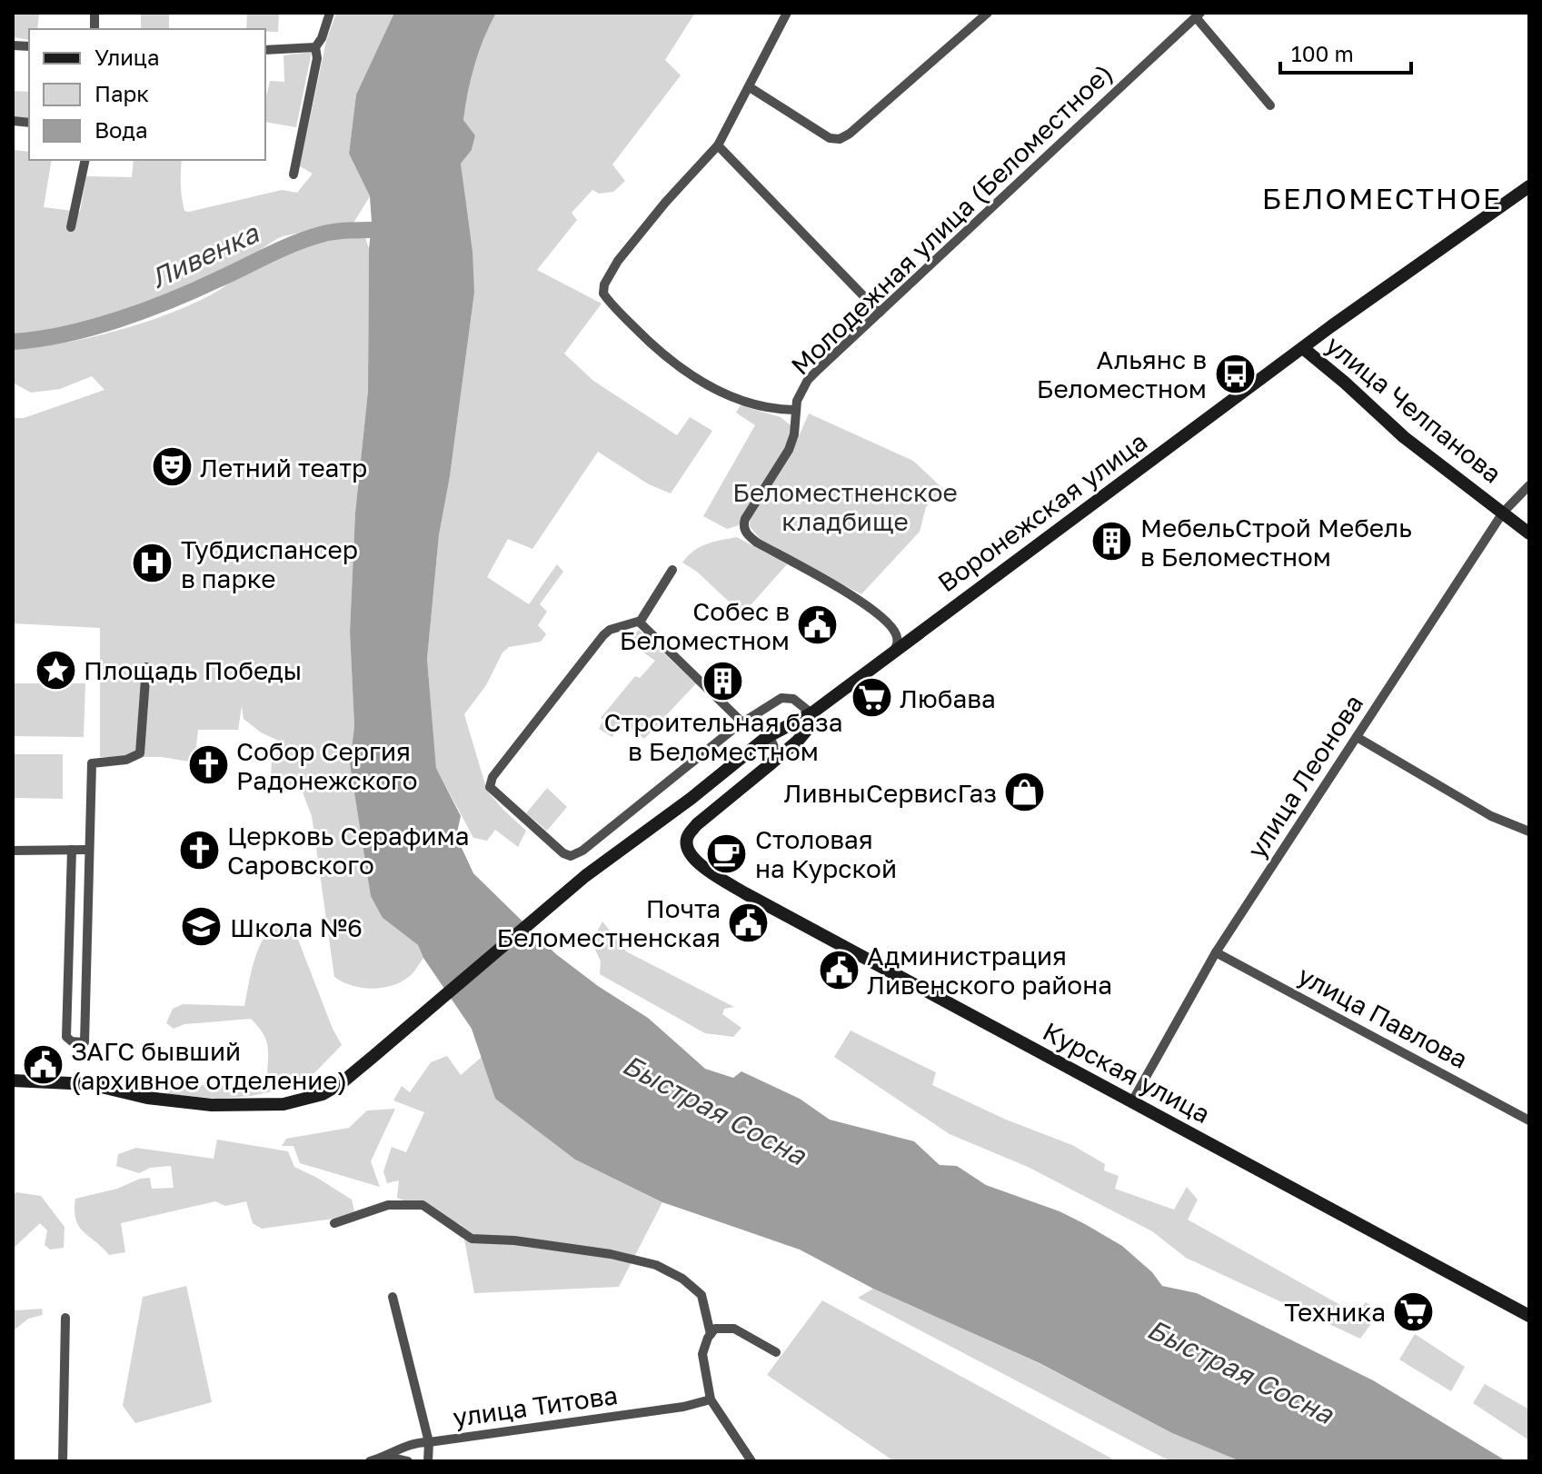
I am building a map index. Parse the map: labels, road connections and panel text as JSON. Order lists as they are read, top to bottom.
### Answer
{
  "streets": {
    "street": [
      "Молодежная улица (Беломестное)",
      "улица Челпанова",
      "Воронежская улица",
      "улица Леонова",
      "улица Павлова",
      "Курская улица",
      "улица Титова"
    ]
  },
  "crossings": [
    ["Молодежная улица (Беломестное)", "Воронежская улица"],
    ["улица Челпанова", "Воронежская улица"],
    ["улица Челпанова", "улица Леонова"],
    ["Воронежская улица", "Курская улица"],
    ["улица Леонова", "улица Павлова"],
    ["улица Леонова", "Курская улица"]
  ],
  "districts": ["БЕЛОМЕСТНОЕ"],
  "water": ["Ливенка", "Быстрая Сосна"],
  "parks": ["Беломестненское кладбище"],
  "places": {
    "bus stop": ["Альянс в Беломестном"],
    "theatre": ["Летний театр"],
    "building": ["МебельСтрой Мебель в Беломестном", "Строительная база в Беломестном"],
    "hospital": ["Тубдиспансер в парке"],
    "public building": [
      "Собес в Беломестном",
      "Почта Беломестненская",
      "Администрация Ливенского района",
      "ЗАГС бывший (архивное отделение)"
    ],
    "place": ["Площадь Победы"],
    "supermarket": ["Любава", "Техника"],
    "church": ["Собор Сергия Радонежского", "Церковь Серафима Саровского"],
    "shop": ["ЛивныСервисГаз"],
    "cafe": ["Столовая на Курской"],
    "school or university": ["Школа №6"]
  },
  "legend": ["Улица", "Парк", "Вода"],
  "scale_bar": "100 m"
}
